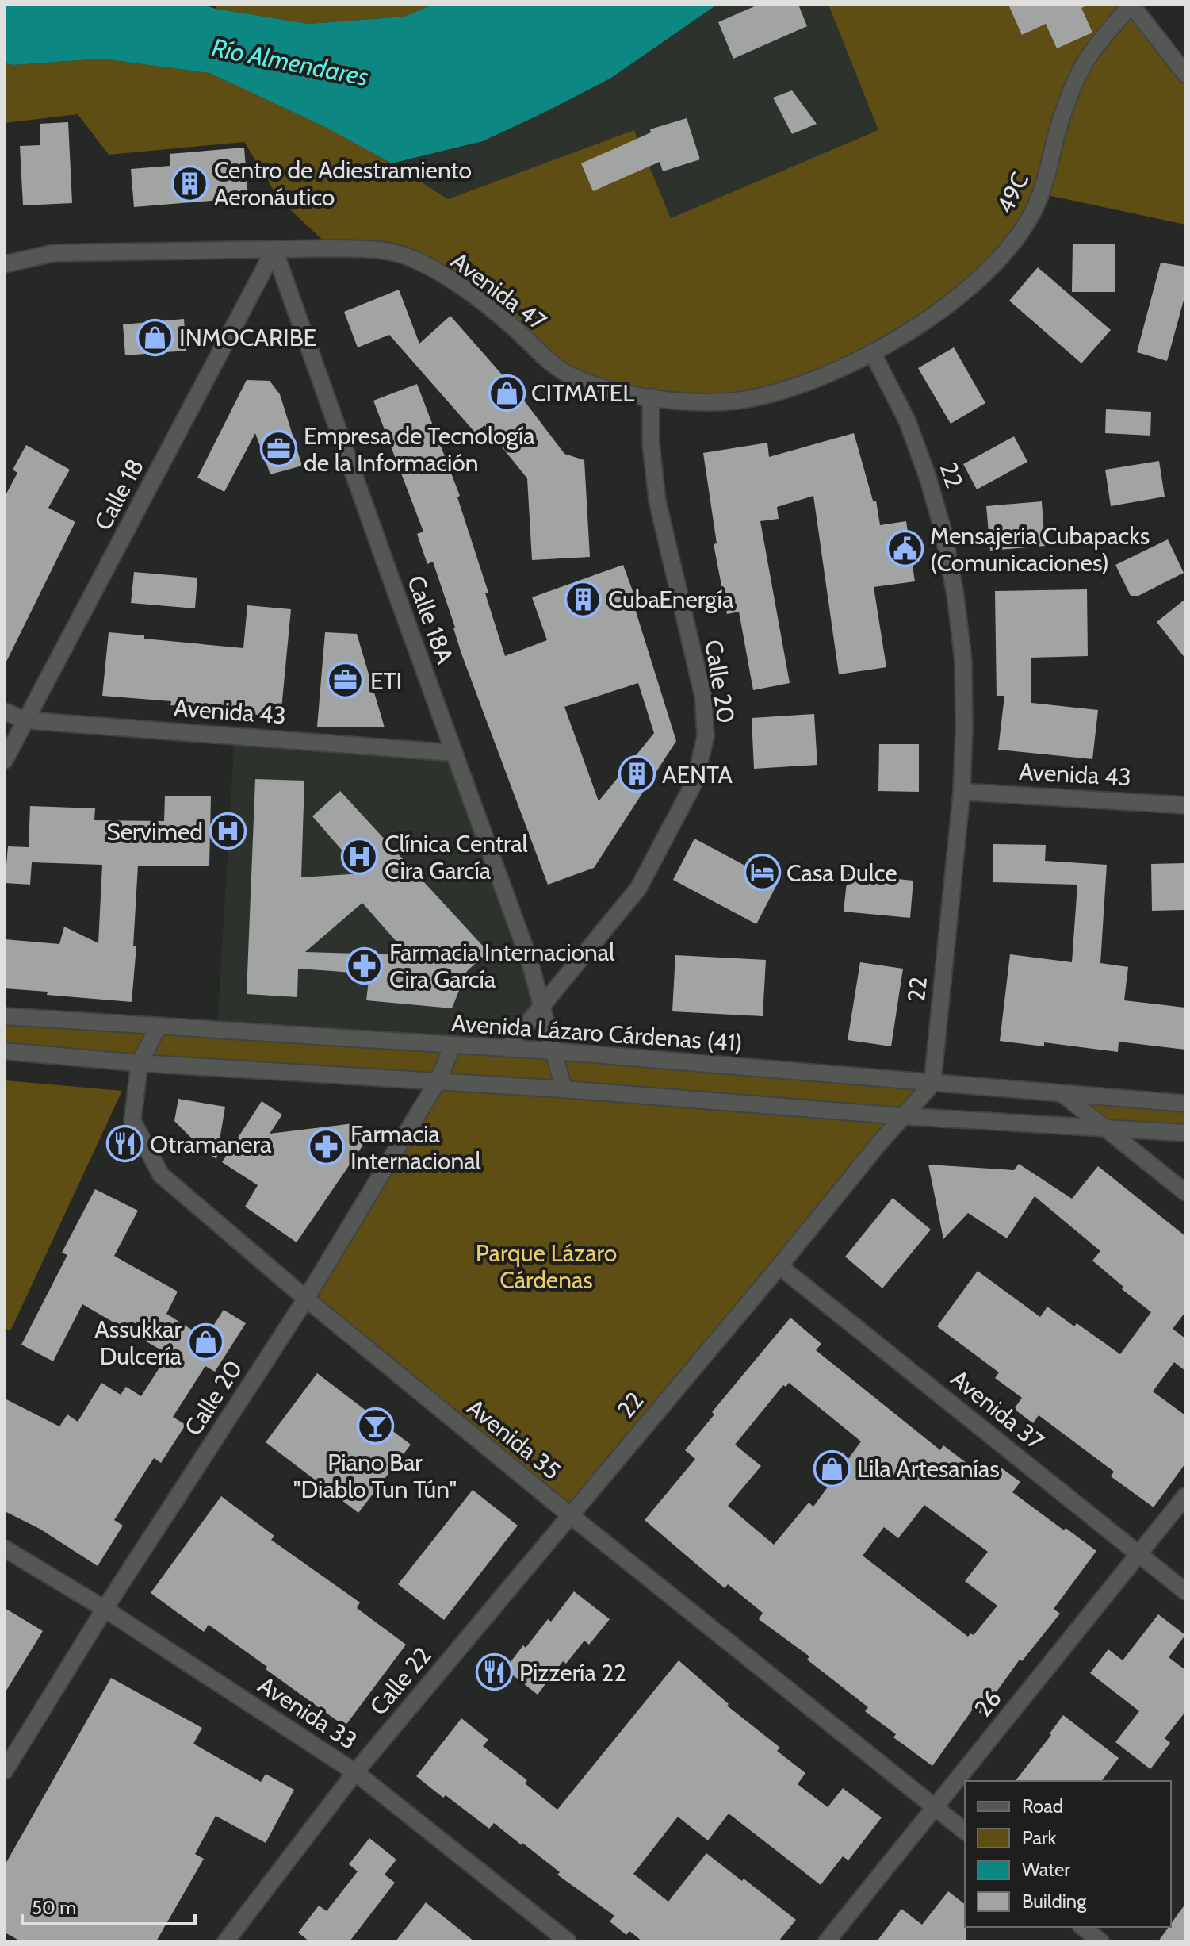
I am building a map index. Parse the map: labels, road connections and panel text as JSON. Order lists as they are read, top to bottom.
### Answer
{
  "streets": {
    "street": [
      "49C",
      "Avenida 47",
      "22",
      "Calle 18",
      "Calle 18A",
      "Calle 20",
      "Avenida 43",
      "Avenida Lázaro Cárdenas (41)",
      "Avenida 37",
      "Avenida 35",
      "Calle 22",
      "26",
      "Avenida 33"
    ]
  },
  "crossings": [
    ["49C", "Avenida 47"],
    ["49C", "22"],
    ["Avenida 47", "22"],
    ["Avenida 47", "Calle 18"],
    ["Avenida 47", "Calle 18A"],
    ["Avenida 47", "Calle 20"],
    ["22", "Avenida 43"],
    ["22", "Avenida Lázaro Cárdenas (41)"],
    ["22", "Avenida 37"],
    ["22", "Avenida 35"],
    ["22", "Calle 22"],
    ["Calle 18", "Calle 18A"],
    ["Calle 18", "Avenida 43"],
    ["Calle 18A", "Calle 20"],
    ["Calle 18A", "Avenida 43"],
    ["Calle 20", "Avenida Lázaro Cárdenas (41)"],
    ["Calle 20", "Avenida 35"],
    ["Calle 20", "Avenida 33"],
    ["Avenida Lázaro Cárdenas (41)", "Avenida 35"],
    ["Avenida 37", "26"],
    ["Avenida 35", "Calle 22"],
    ["Avenida 35", "26"],
    ["Calle 22", "Avenida 33"]
  ],
  "water": ["Río Almendares"],
  "parks": ["Parque Lázaro Cárdenas"],
  "places": {
    "building": ["Centro de Adiestramiento Aeronáutico", "CubaEnergía", "AENTA"],
    "shop": [
      "INMOCARIBE",
      "CITMATEL",
      "Assukkar Dulcería",
      "Lila Artesanías"
    ],
    "office": ["Empresa de Tecnología de la Información", "ETI"],
    "public building": ["Mensajeria Cubapacks (Comunicaciones)"],
    "hospital": ["Servimed", "Clínica Central Cira García"],
    "hotel": ["Casa Dulce"],
    "pharmacy": ["Farmacia Internacional Cira García", "Farmacia Internacional"],
    "restaurant": ["Otramanera", "Pizzería 22"],
    "bar": ["Piano Bar \"Diablo Tun Tún\""]
  },
  "legend": [
    "Road",
    "Park",
    "Water",
    "Building"
  ],
  "scale_bar": "50 m"
}
